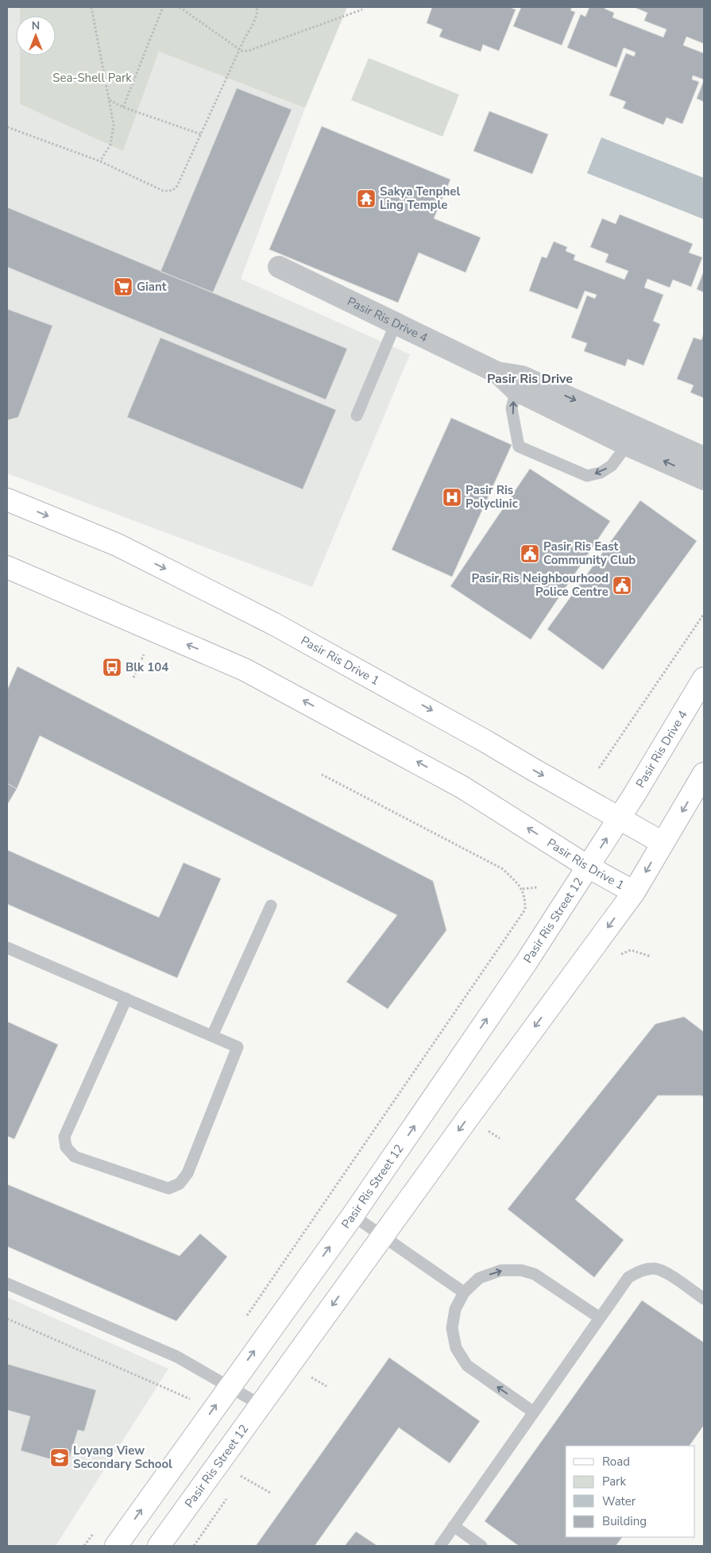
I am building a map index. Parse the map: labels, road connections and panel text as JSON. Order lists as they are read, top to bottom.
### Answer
{
  "streets": {
    "street": ["Pasir Ris Drive 4", "Pasir Ris Drive 1", "Pasir Ris Street 12"]
  },
  "crossings": [
    ["Pasir Ris Drive 4", "Pasir Ris Drive 1"],
    ["Pasir Ris Drive 4", "Pasir Ris Street 12"],
    ["Pasir Ris Drive 1", "Pasir Ris Street 12"]
  ],
  "districts": ["Pasir Ris Drive"],
  "parks": ["Sea-Shell Park"],
  "places": {
    "temple": ["Sakya Tenphel Ling Temple"],
    "supermarket": ["Giant"],
    "hospital": ["Pasir Ris Polyclinic"],
    "public building": ["Pasir Ris East Community Club", "Pasir Ris Neighbourhood Police Centre"],
    "bus stop": ["Blk 104"],
    "school or university": ["Loyang View Secondary School"]
  },
  "legend": [
    "Road",
    "Park",
    "Water",
    "Building"
  ],
  "north": "top"
}
